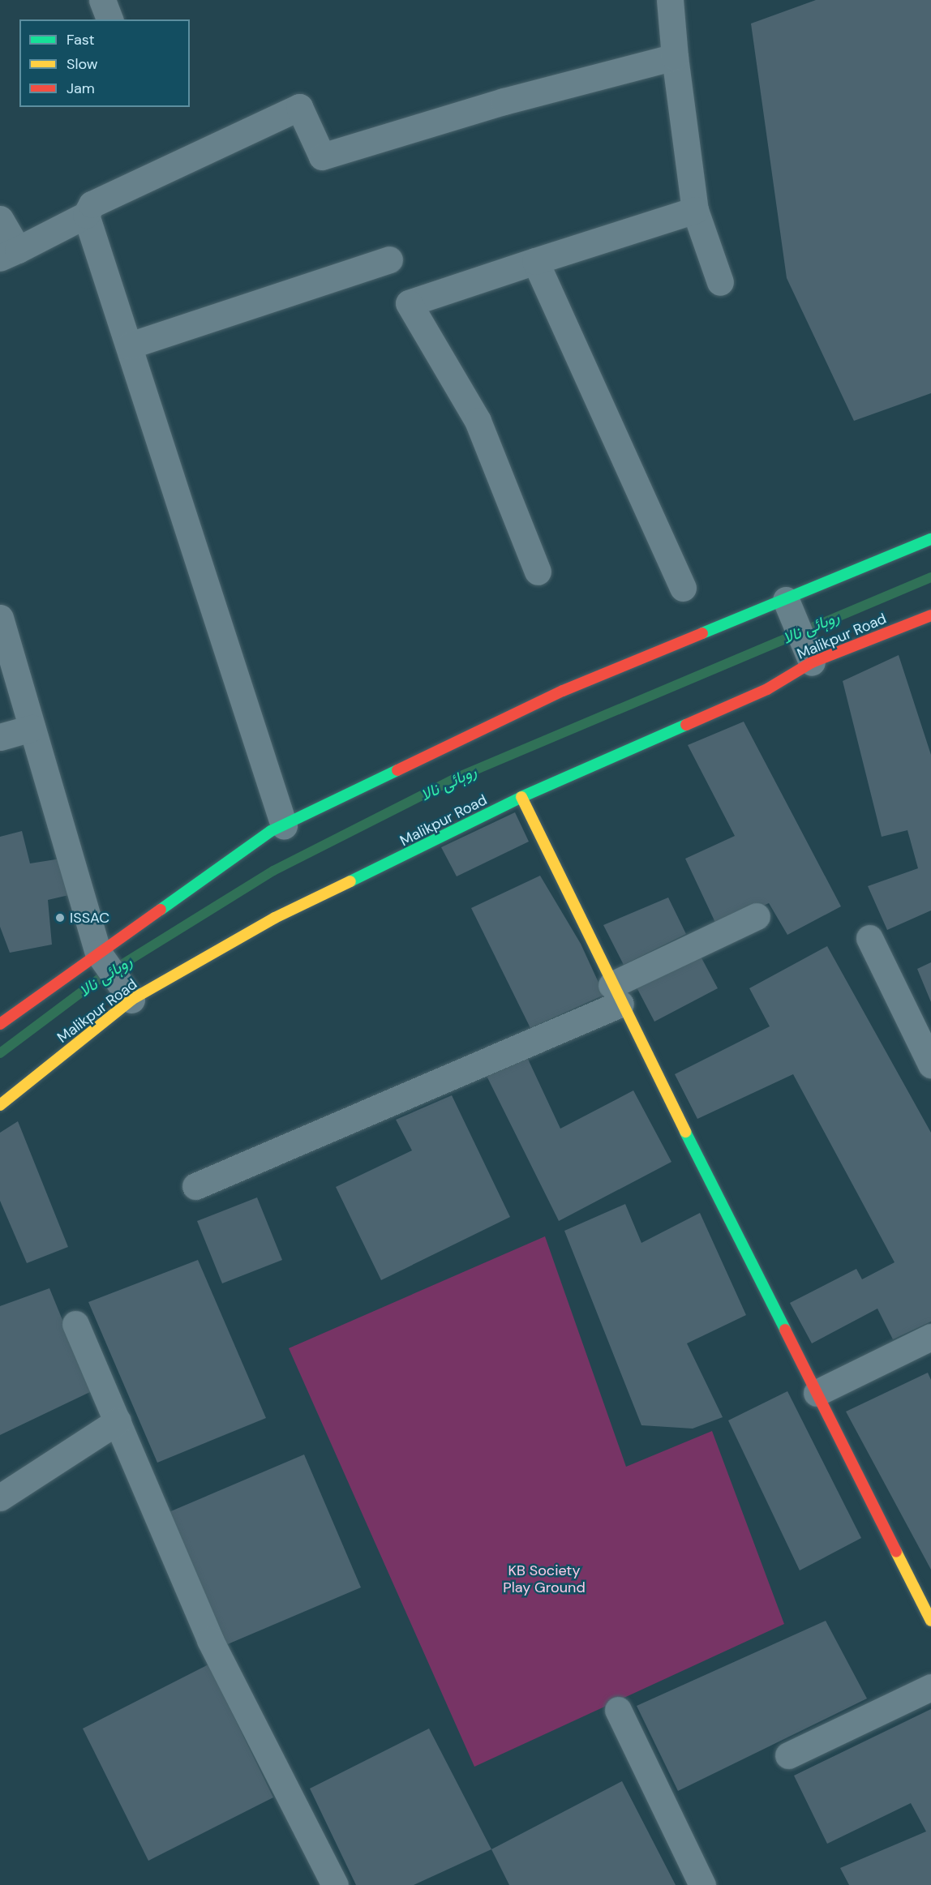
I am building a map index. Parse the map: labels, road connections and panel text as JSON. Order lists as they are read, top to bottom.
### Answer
{
  "streets": {
    "street": ["Malikpur Road"]
  },
  "water": ["روہائی نالا"],
  "parks": ["KB Society Play Ground"],
  "places": ["ISSAC"],
  "legend": ["Fast", "Slow", "Jam"]
}
